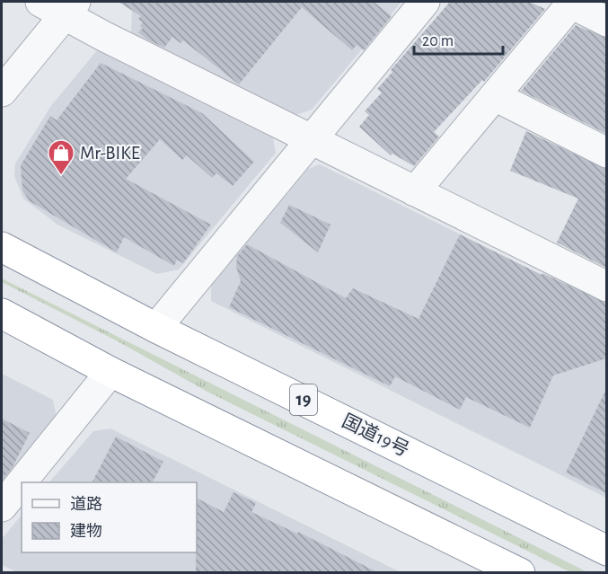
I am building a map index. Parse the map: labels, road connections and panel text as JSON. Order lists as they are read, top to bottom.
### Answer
{
  "streets": {
    "highway": ["19", "国道19号"]
  },
  "places": {
    "shop": ["Mr-BIKE"]
  },
  "legend": ["道路", "建物"],
  "scale_bar": "20 m"
}
